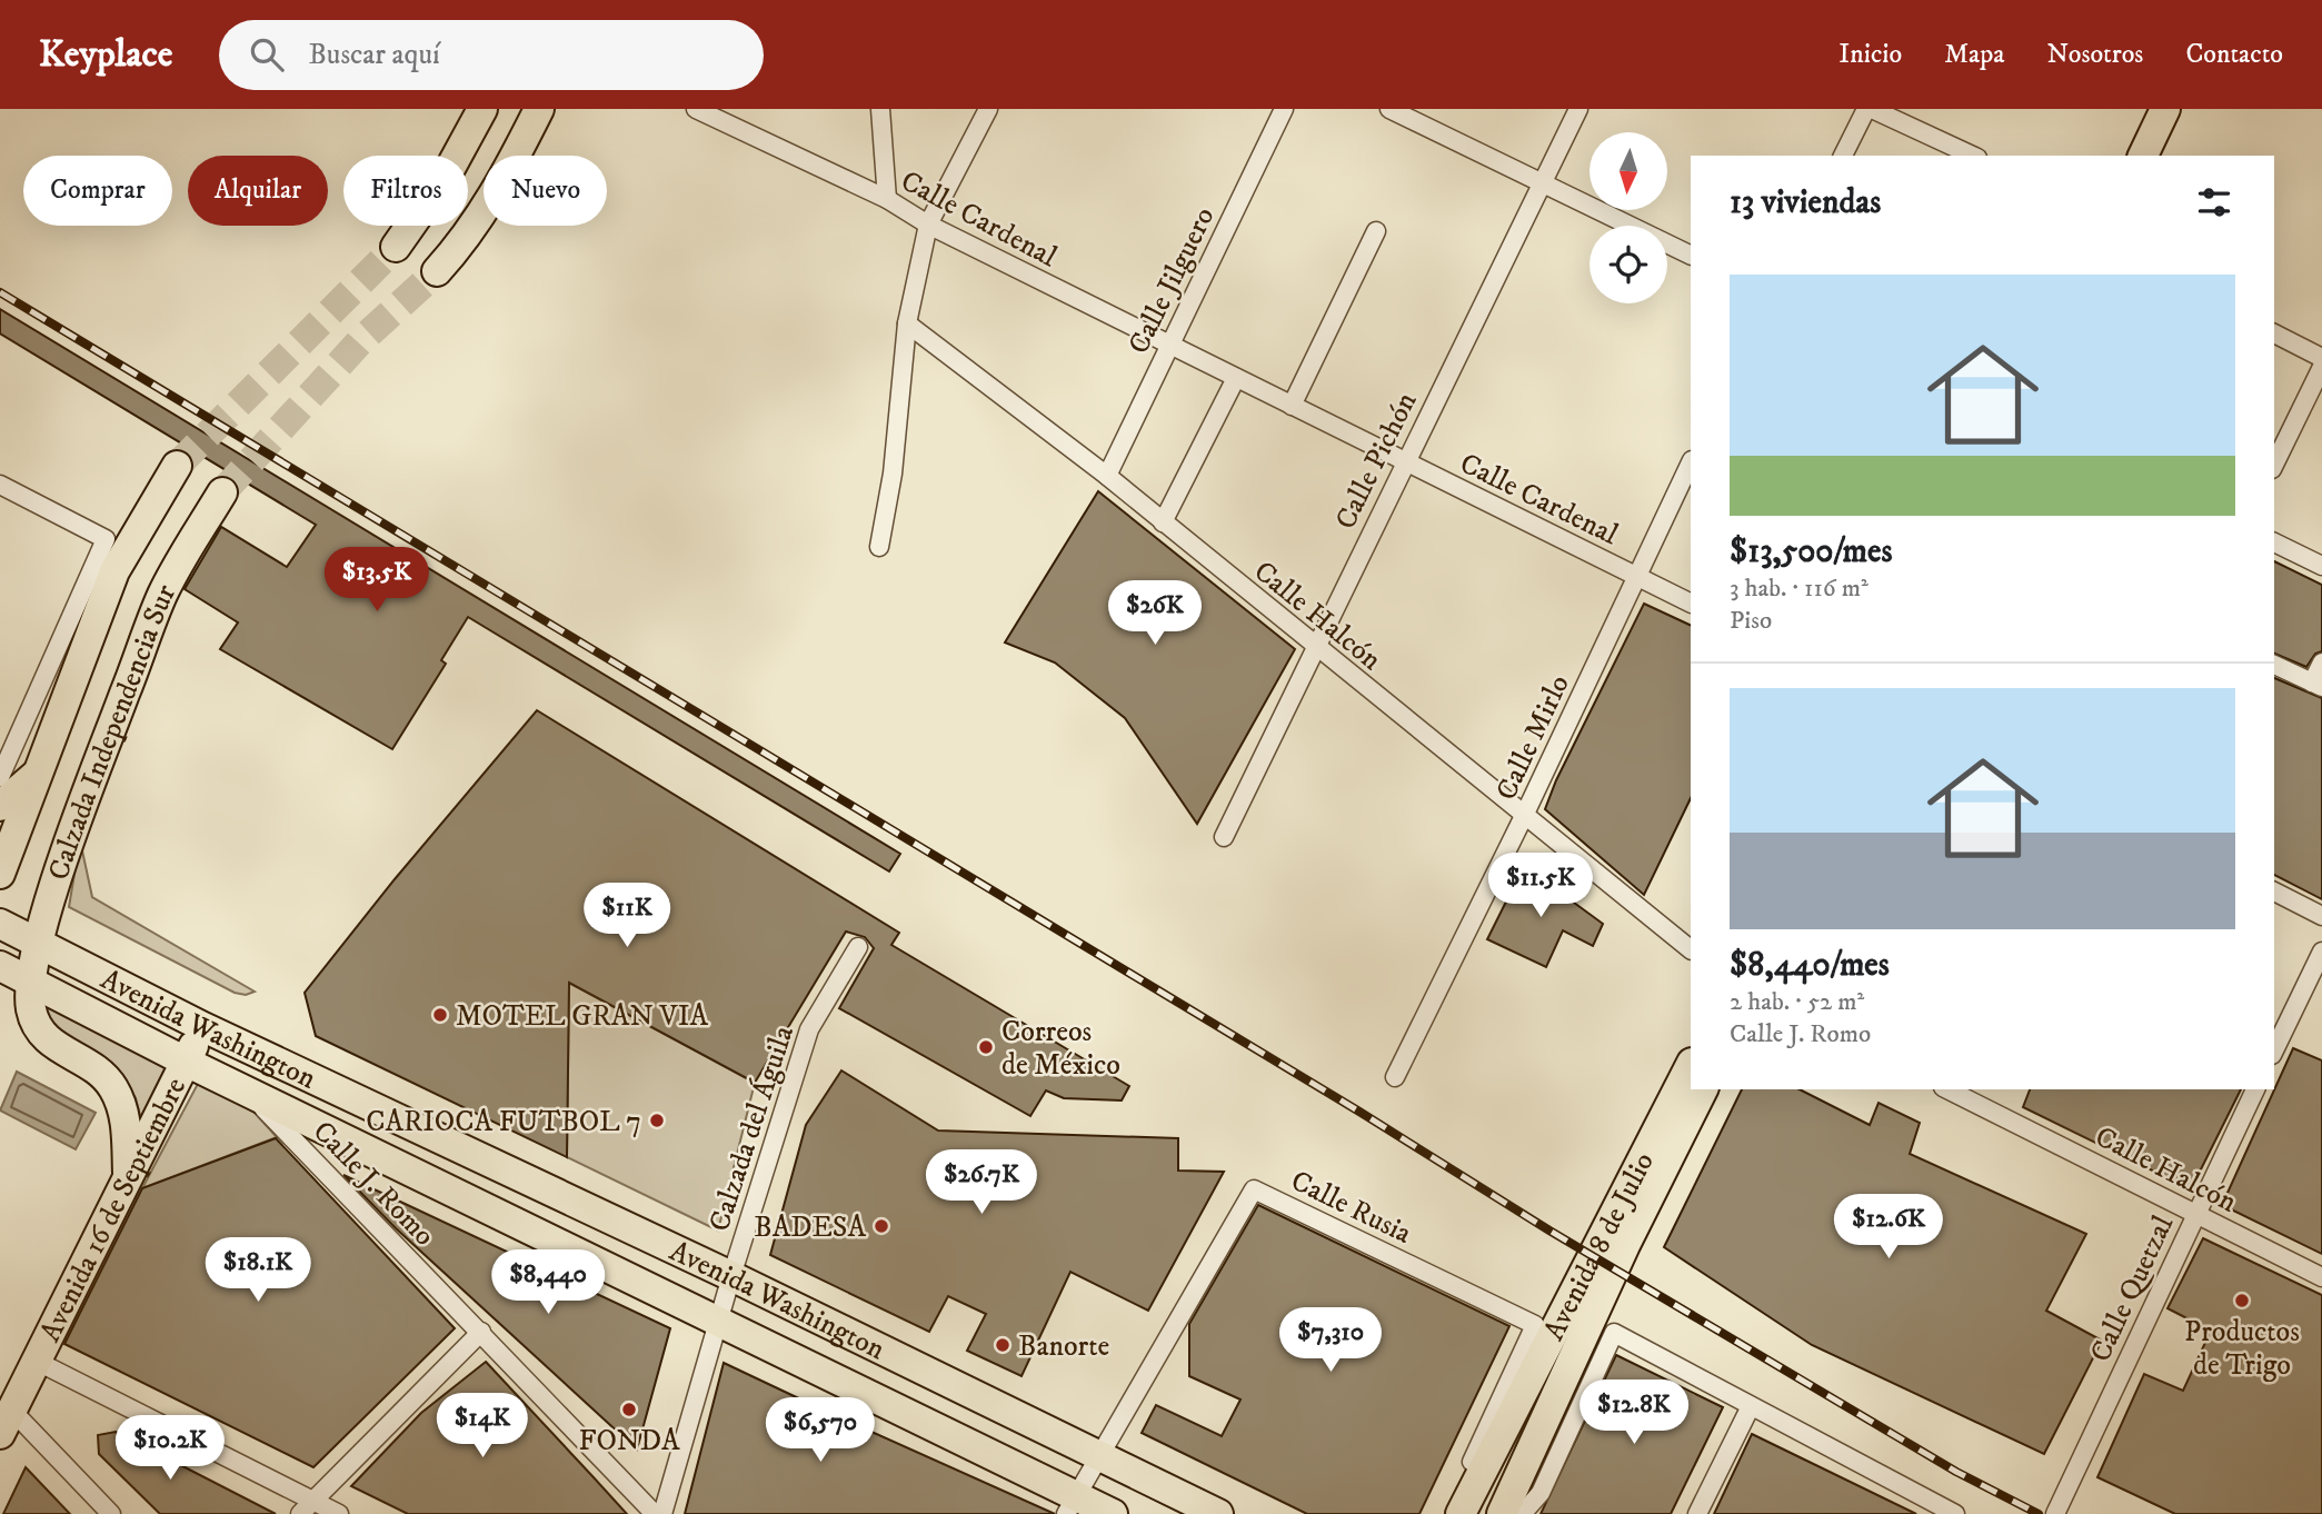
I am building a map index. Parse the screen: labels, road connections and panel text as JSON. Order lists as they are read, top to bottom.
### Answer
{
  "streets": {
    "main road": [
      "Calzada Independencia Sur",
      "Avenida Washington",
      "Avenida 16 de Septiembre",
      "Avenida 8 de Julio"
    ],
    "street": [
      "Calle Cardenal",
      "Calle Jilguero",
      "Calle Pichón",
      "Calle Halcón",
      "Calle Mirlo",
      "Calzada del Águila",
      "Calle J. Romo",
      "Calle Rusia",
      "Calle Quetzal"
    ]
  },
  "crossings": [
    ["Calle Cardenal", "Calle Jilguero"],
    ["Calle Cardenal", "Calle Pichón"],
    ["Calle Cardenal", "Calle Mirlo"],
    ["Calle Jilguero", "Calle Halcón"],
    ["Calle Pichón", "Calle Halcón"],
    ["Calle Halcón", "Calle Mirlo"],
    ["Calle Halcón", "Calle Quetzal"],
    ["Calzada Independencia Sur", "Avenida Washington"],
    ["Calzada Independencia Sur", "Avenida 16 de Septiembre"],
    ["Avenida Washington", "Calzada del Águila"],
    ["Avenida Washington", "Calle J. Romo"],
    ["Avenida Washington", "Calle Rusia"],
    ["Avenida Washington", "Avenida 16 de Septiembre"],
    ["Calle Rusia", "Avenida 8 de Julio"]
  ],
  "places": [
    "MOTEL GRAN VIA",
    "Correos de México",
    "CARIOCA FUTBOL 7",
    "BADESA",
    "Productos de Trigo",
    "Banorte",
    "FONDA"
  ],
  "north": "bottom",
  "page": {
    "header": "Keyplace",
    "search": "Buscar aquí",
    "nav": [
      "Inicio",
      "Mapa",
      "Nosotros",
      "Contacto"
    ],
    "chip": [
      "Comprar",
      "Alquilar",
      "Filtros",
      "Nuevo"
    ],
    "heading": "13 viviendas",
    "list": [
      {
        "name": "$13,500/mes",
        "note": "3 hab. · 116 m² · Piso"
      },
      {
        "name": "$8,440/mes",
        "note": "2 hab. · 52 m² · Calle J. Romo"
      }
    ],
    "price": [
      "$13.5K",
      "$26K",
      "$11.5K",
      "$11K",
      "$26.7K",
      "$12.6K",
      "$18.1K",
      "$8,440",
      "$7,310",
      "$12.8K",
      "$14K",
      "$6,570",
      "$10.2K"
    ]
  }
}
